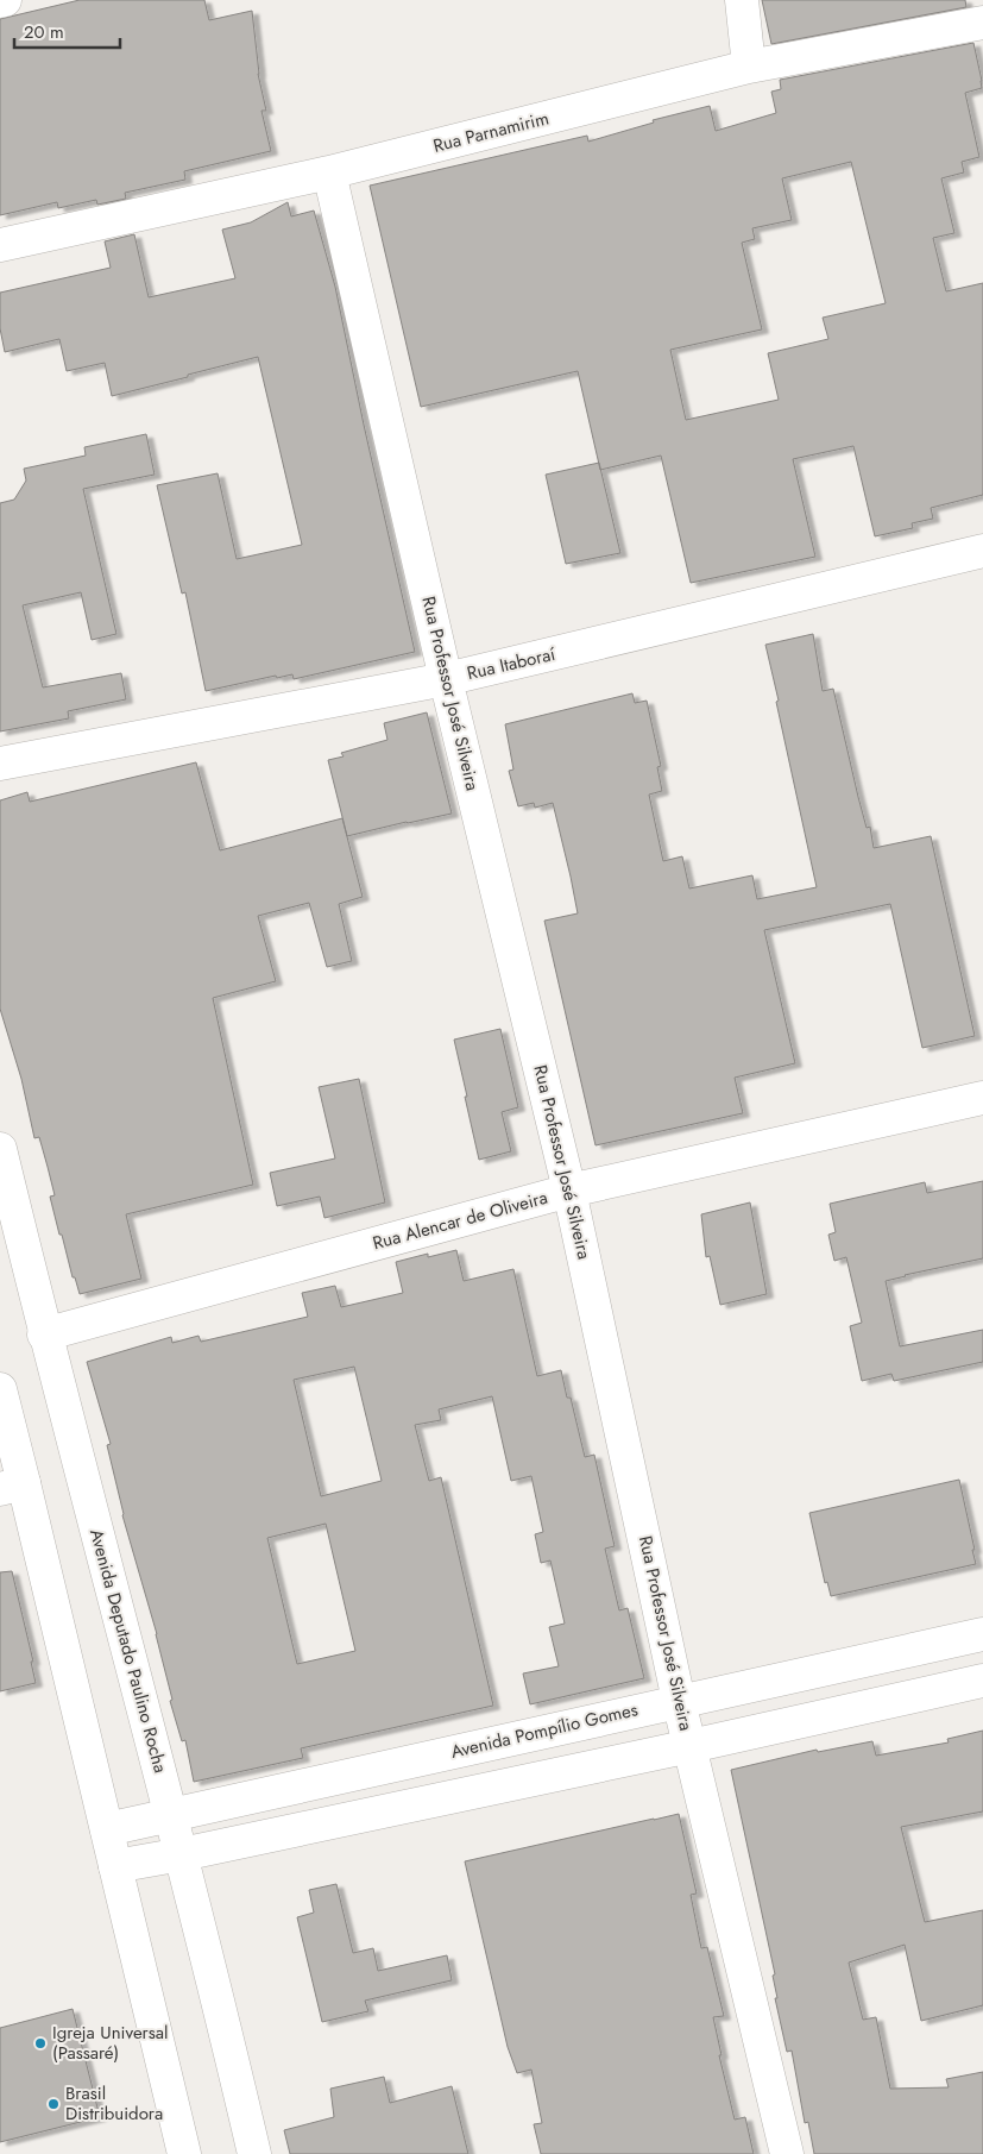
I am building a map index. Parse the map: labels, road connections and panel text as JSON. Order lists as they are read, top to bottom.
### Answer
{
  "streets": {
    "street": [
      "Rua Parnamirim",
      "Rua Itaboraí",
      "Rua Professor José Silveira",
      "Rua Alencar de Oliveira",
      "Avenida Deputado Paulino Rocha",
      "Avenida Pompílio Gomes"
    ]
  },
  "crossings": [
    ["Rua Parnamirim", "Rua Professor José Silveira"],
    ["Rua Itaboraí", "Rua Professor José Silveira"],
    ["Rua Professor José Silveira", "Rua Alencar de Oliveira"],
    ["Rua Professor José Silveira", "Avenida Pompílio Gomes"],
    ["Rua Alencar de Oliveira", "Avenida Deputado Paulino Rocha"],
    ["Avenida Deputado Paulino Rocha", "Avenida Pompílio Gomes"]
  ],
  "places": ["Igreja Universal (Passaré)", "Brasil Distribuidora"],
  "scale_bar": "20 m"
}
